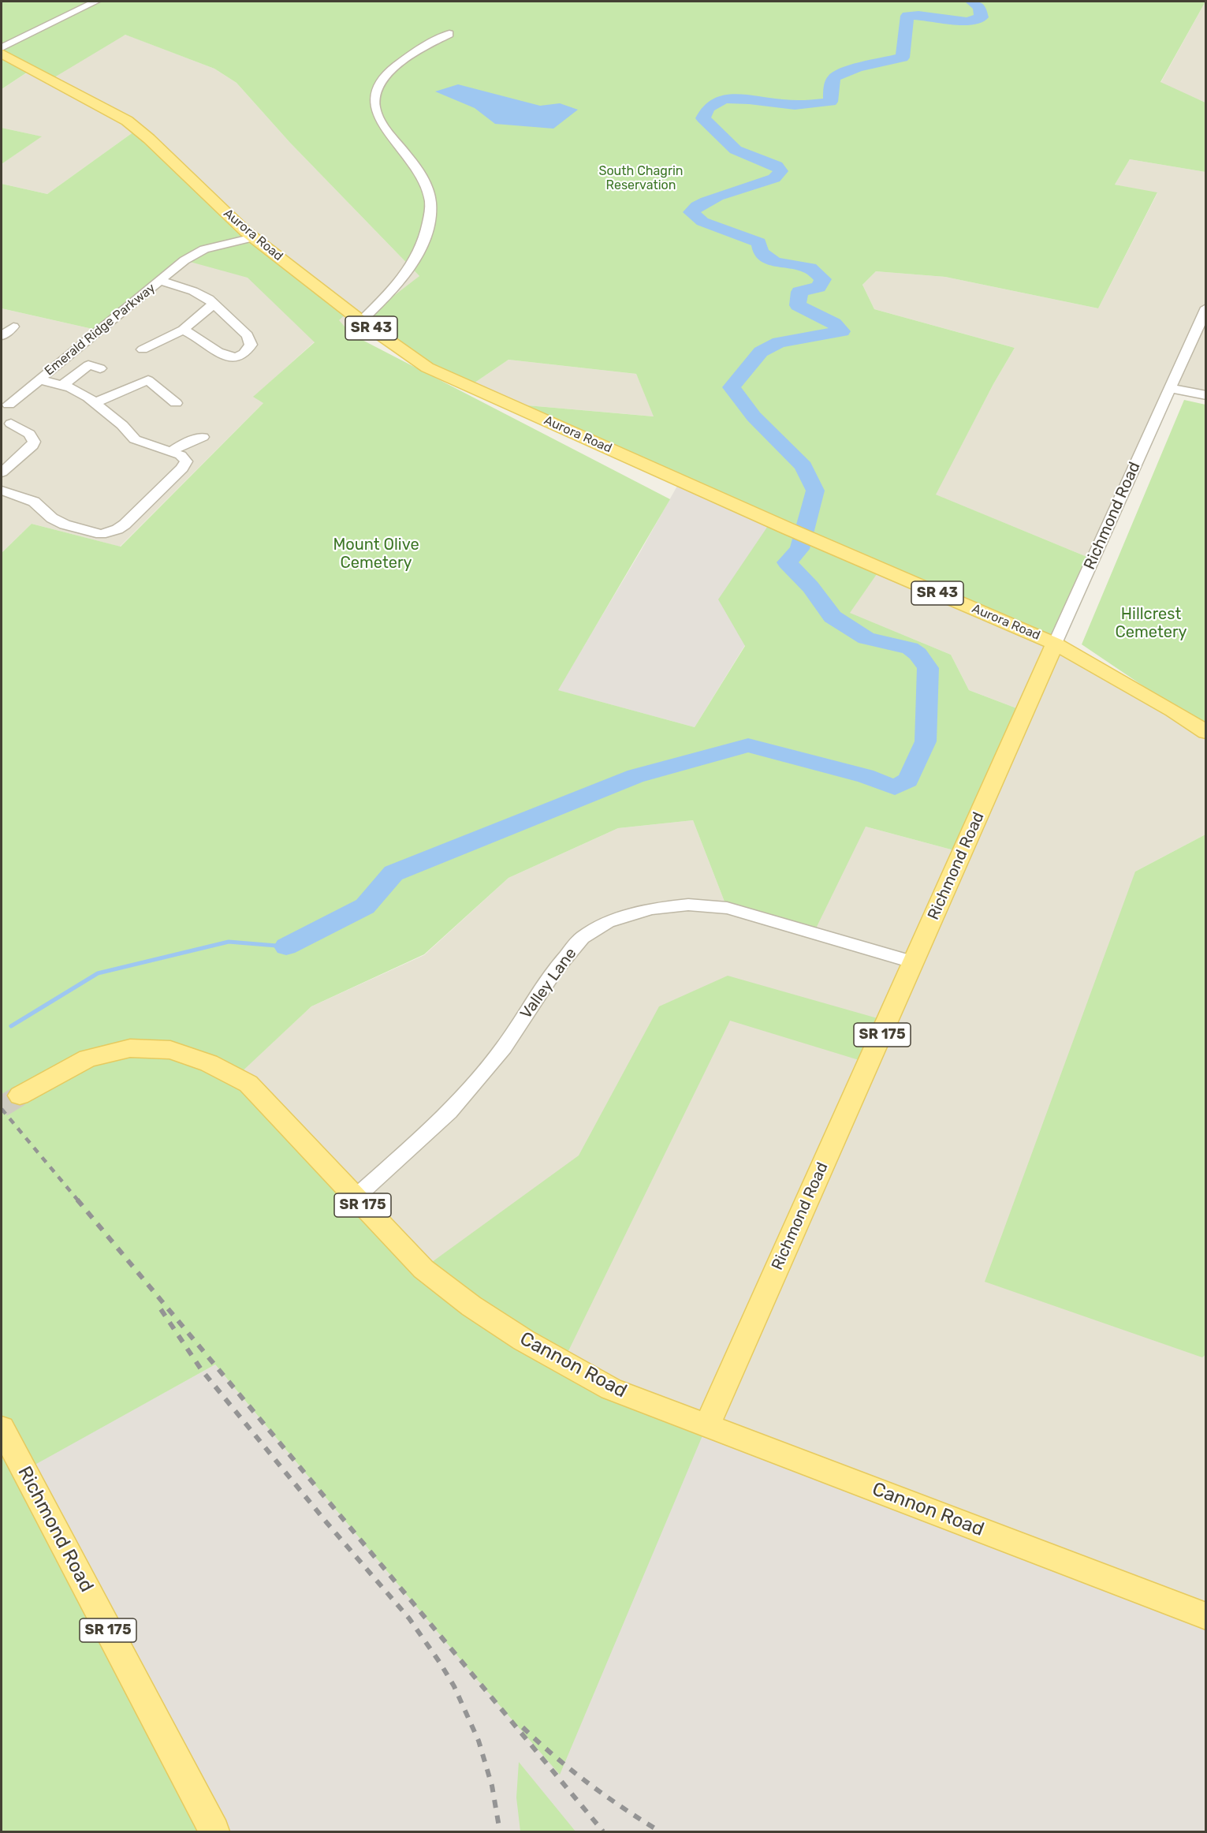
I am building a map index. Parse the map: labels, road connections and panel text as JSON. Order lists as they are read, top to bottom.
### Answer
{
  "streets": {
    "main road": [
      "Aurora Road",
      "SR 43",
      "Richmond Road",
      "SR 175",
      "Cannon Road"
    ],
    "street": ["Emerald Ridge Parkway", "Valley Lane"]
  },
  "crossings": [
    ["Aurora Road", "Emerald Ridge Parkway"],
    ["Aurora Road", "Richmond Road"],
    ["Richmond Road", "Valley Lane"],
    ["Richmond Road", "Cannon Road"],
    ["Valley Lane", "Cannon Road"]
  ],
  "parks": ["South Chagrin Reservation", "Mount Olive Cemetery", "Hillcrest Cemetery"]
}
